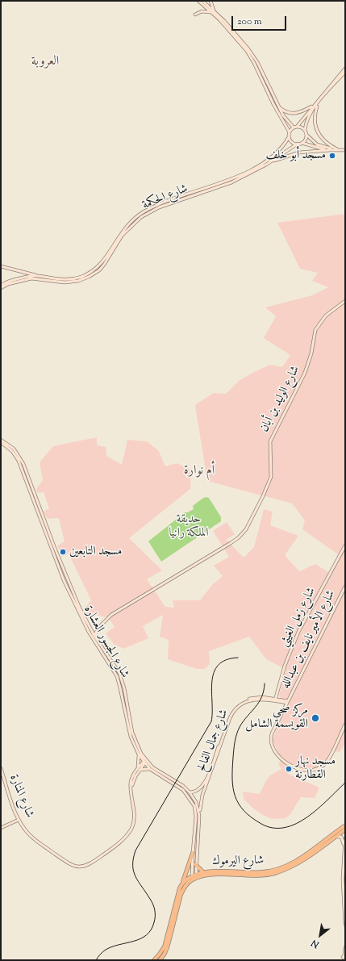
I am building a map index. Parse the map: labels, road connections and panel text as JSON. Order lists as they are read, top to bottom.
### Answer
{
  "streets": {
    "highway": ["شارع اليرموك"],
    "street": [
      "شارع الحكمة",
      "شارع الوليد بن أبان",
      "شارع زمل الغيثي",
      "شارع الأمير نايف بن عبدالله",
      "شارع الجسور العشارة",
      "شارع جمال الفالح",
      "شارع المنارة"
    ]
  },
  "crossings": [
    ["شارع الوليد بن أبان", "شارع الجسور العشارة"],
    ["شارع زمل الغيثي", "شارع جمال الفالح"],
    ["شارع الأمير نايف بن عبدالله", "شارع جمال الفالح"],
    ["شارع الجسور العشارة", "شارع جمال الفالح"],
    ["شارع الجسور العشارة", "شارع اليرموك"]
  ],
  "districts": ["العروبة", "أم نوارة"],
  "parks": ["حديقة الملكة رانيا"],
  "places": [
    "مسجد أبو خلف",
    "مسجد التابعين",
    "مركز صحي القويسمة الشامل",
    "مسجد نهار القطارنة"
  ],
  "scale_bar": "200 m",
  "north": "bottom left"
}
